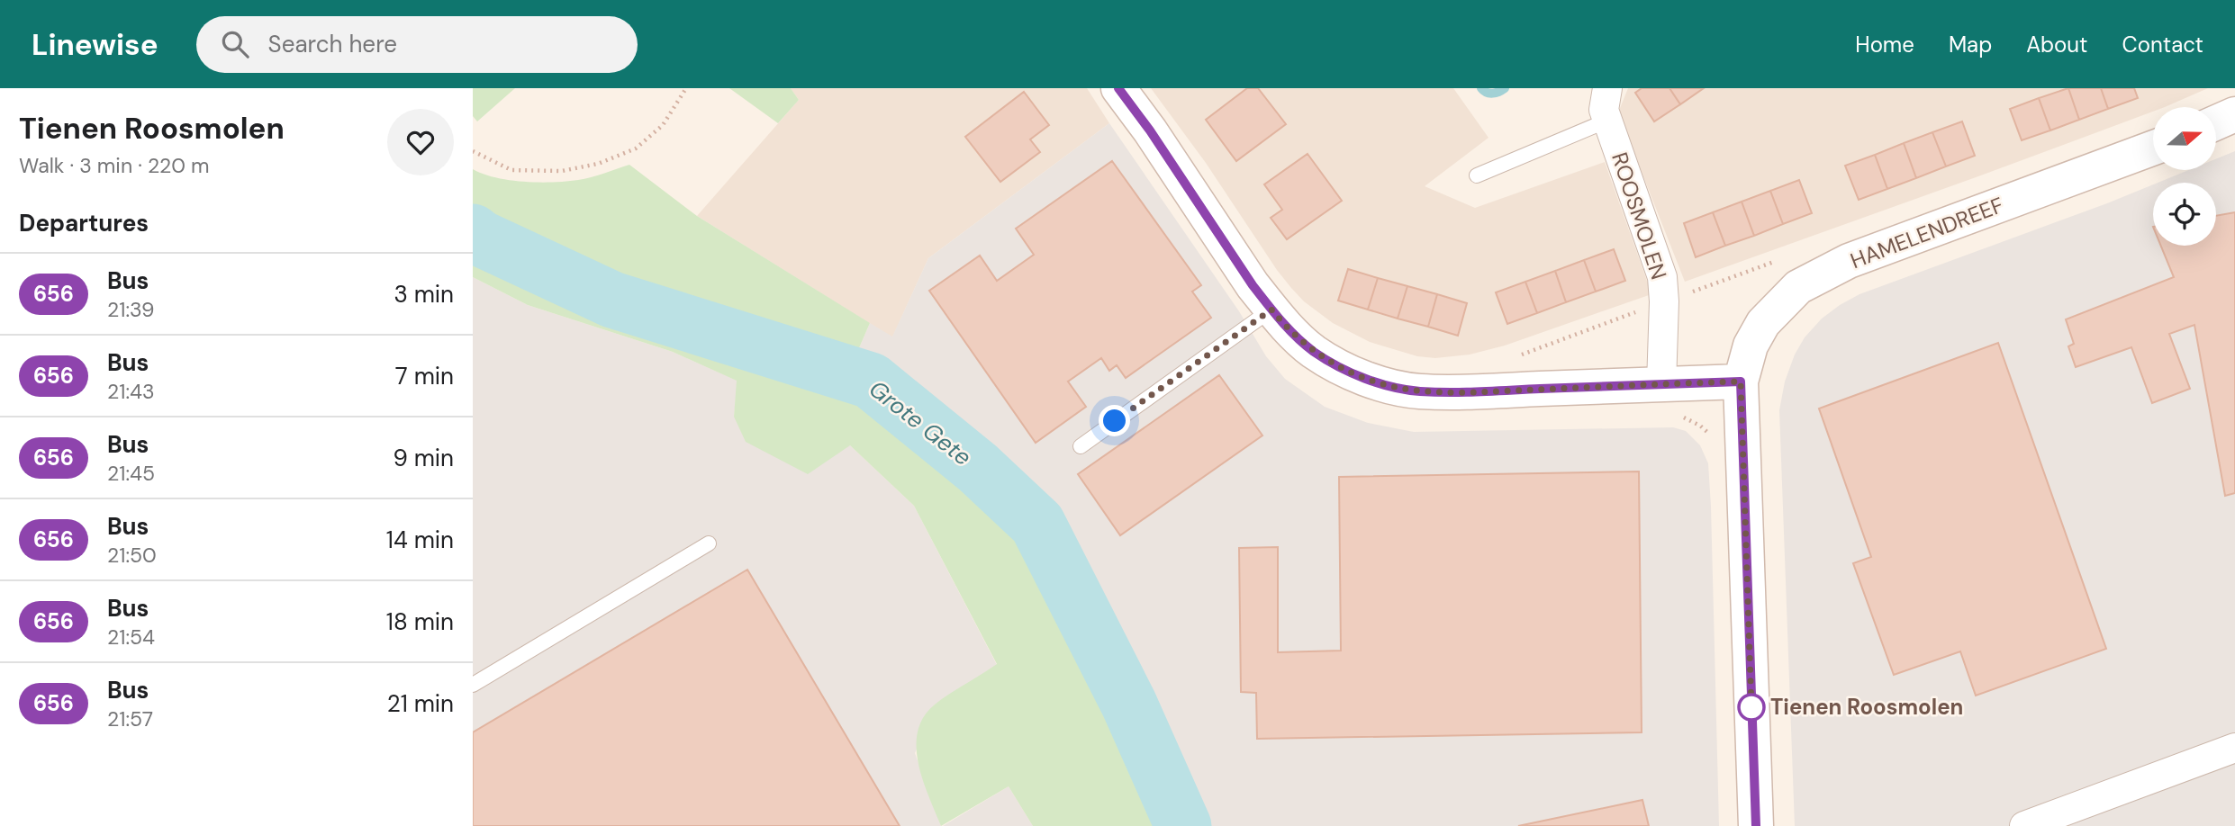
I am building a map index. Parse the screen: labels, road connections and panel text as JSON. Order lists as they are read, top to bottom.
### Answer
{
  "streets": {
    "street": ["ROOSMOLEN", "HAMELENDREEF"]
  },
  "water": ["Grote Gete"],
  "places": ["Tienen Roosmolen"],
  "lines": ["bus line 656"],
  "north": "right",
  "page": {
    "header": "Linewise",
    "search": "Search here",
    "nav": [
      "Home",
      "Map",
      "About",
      "Contact"
    ],
    "heading": [
      ["Tienen Roosmolen", "Walk · 3 min · 220 m"],
      "Departures"
    ],
    "list": [
      {
        "mark": "656",
        "name": "Bus",
        "note": "21:39",
        "value": "3 min"
      },
      {
        "mark": "656",
        "name": "Bus",
        "note": "21:43",
        "value": "7 min"
      },
      {
        "mark": "656",
        "name": "Bus",
        "note": "21:45",
        "value": "9 min"
      },
      {
        "mark": "656",
        "name": "Bus",
        "note": "21:50",
        "value": "14 min"
      },
      {
        "mark": "656",
        "name": "Bus",
        "note": "21:54",
        "value": "18 min"
      },
      {
        "mark": "656",
        "name": "Bus",
        "note": "21:57",
        "value": "21 min"
      }
    ]
  }
}
